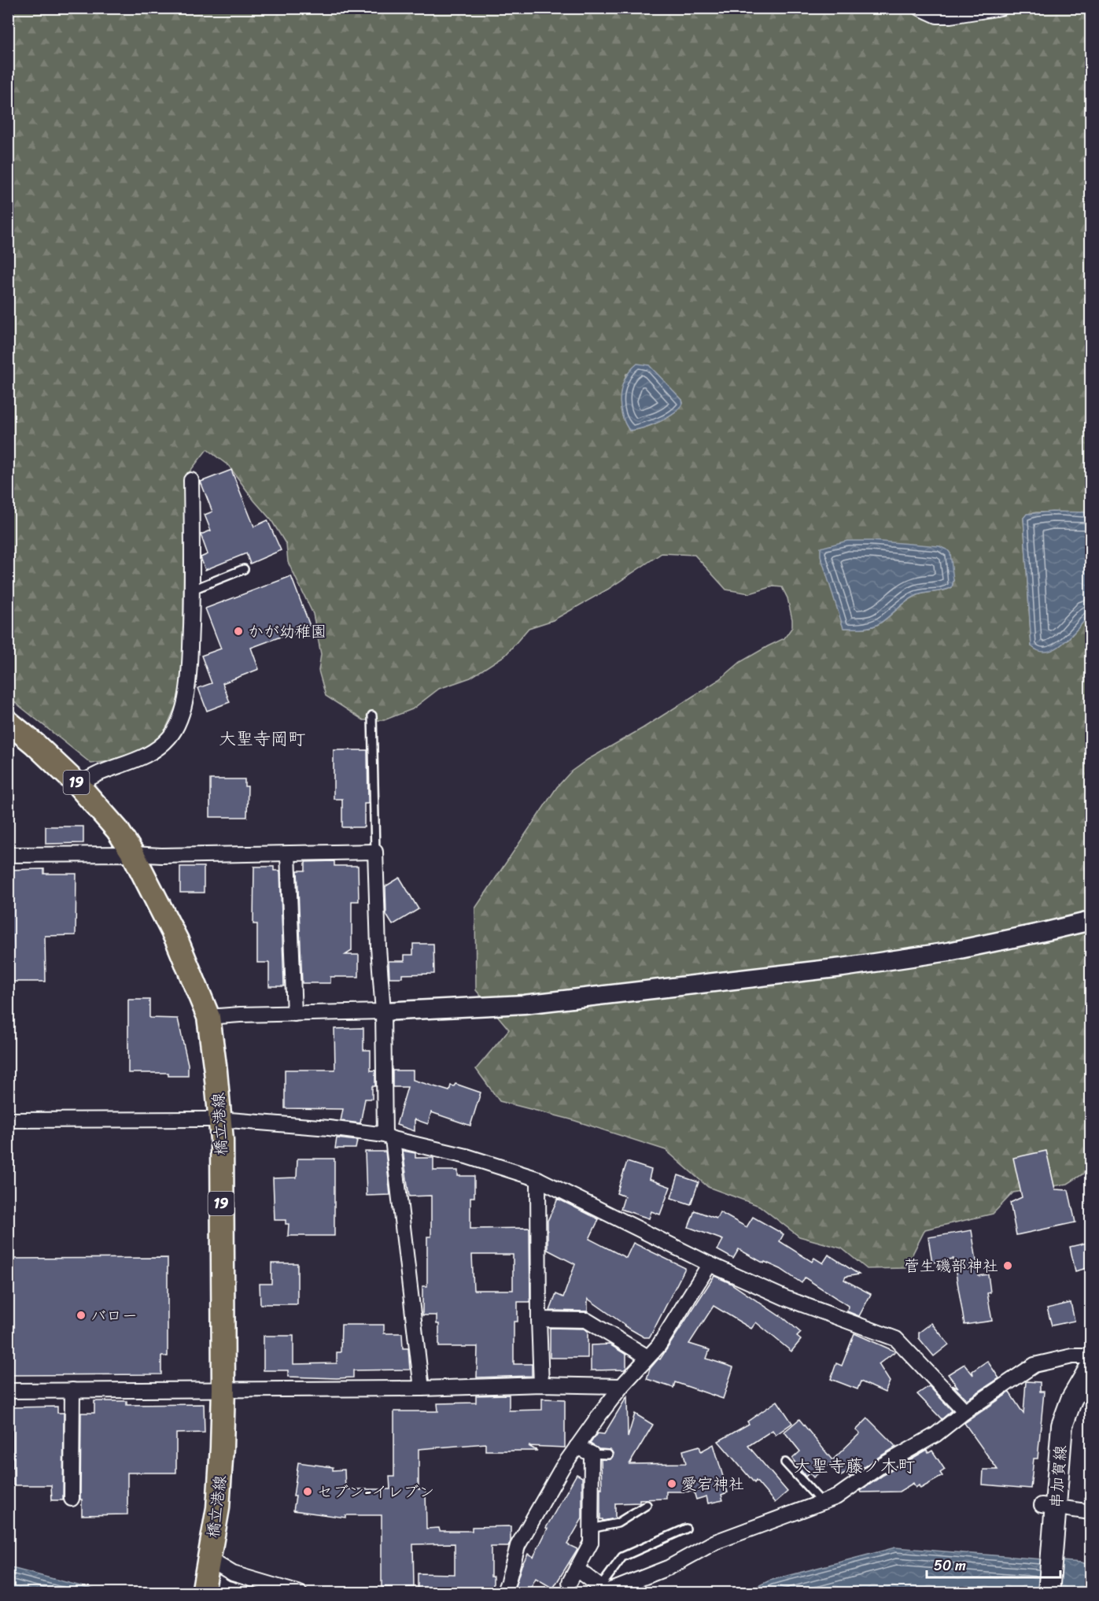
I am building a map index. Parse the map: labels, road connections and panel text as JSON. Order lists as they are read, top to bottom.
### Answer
{
  "streets": {
    "main road": ["19", "橋立港線", "串加賀線"]
  },
  "districts": ["大聖寺岡町", "大聖寺藤ノ木町"],
  "places": [
    "かが幼稚園",
    "菅生磯部神社",
    "バロー",
    "愛宕神社",
    "セブン-イレブン"
  ],
  "scale_bar": "50 m"
}
